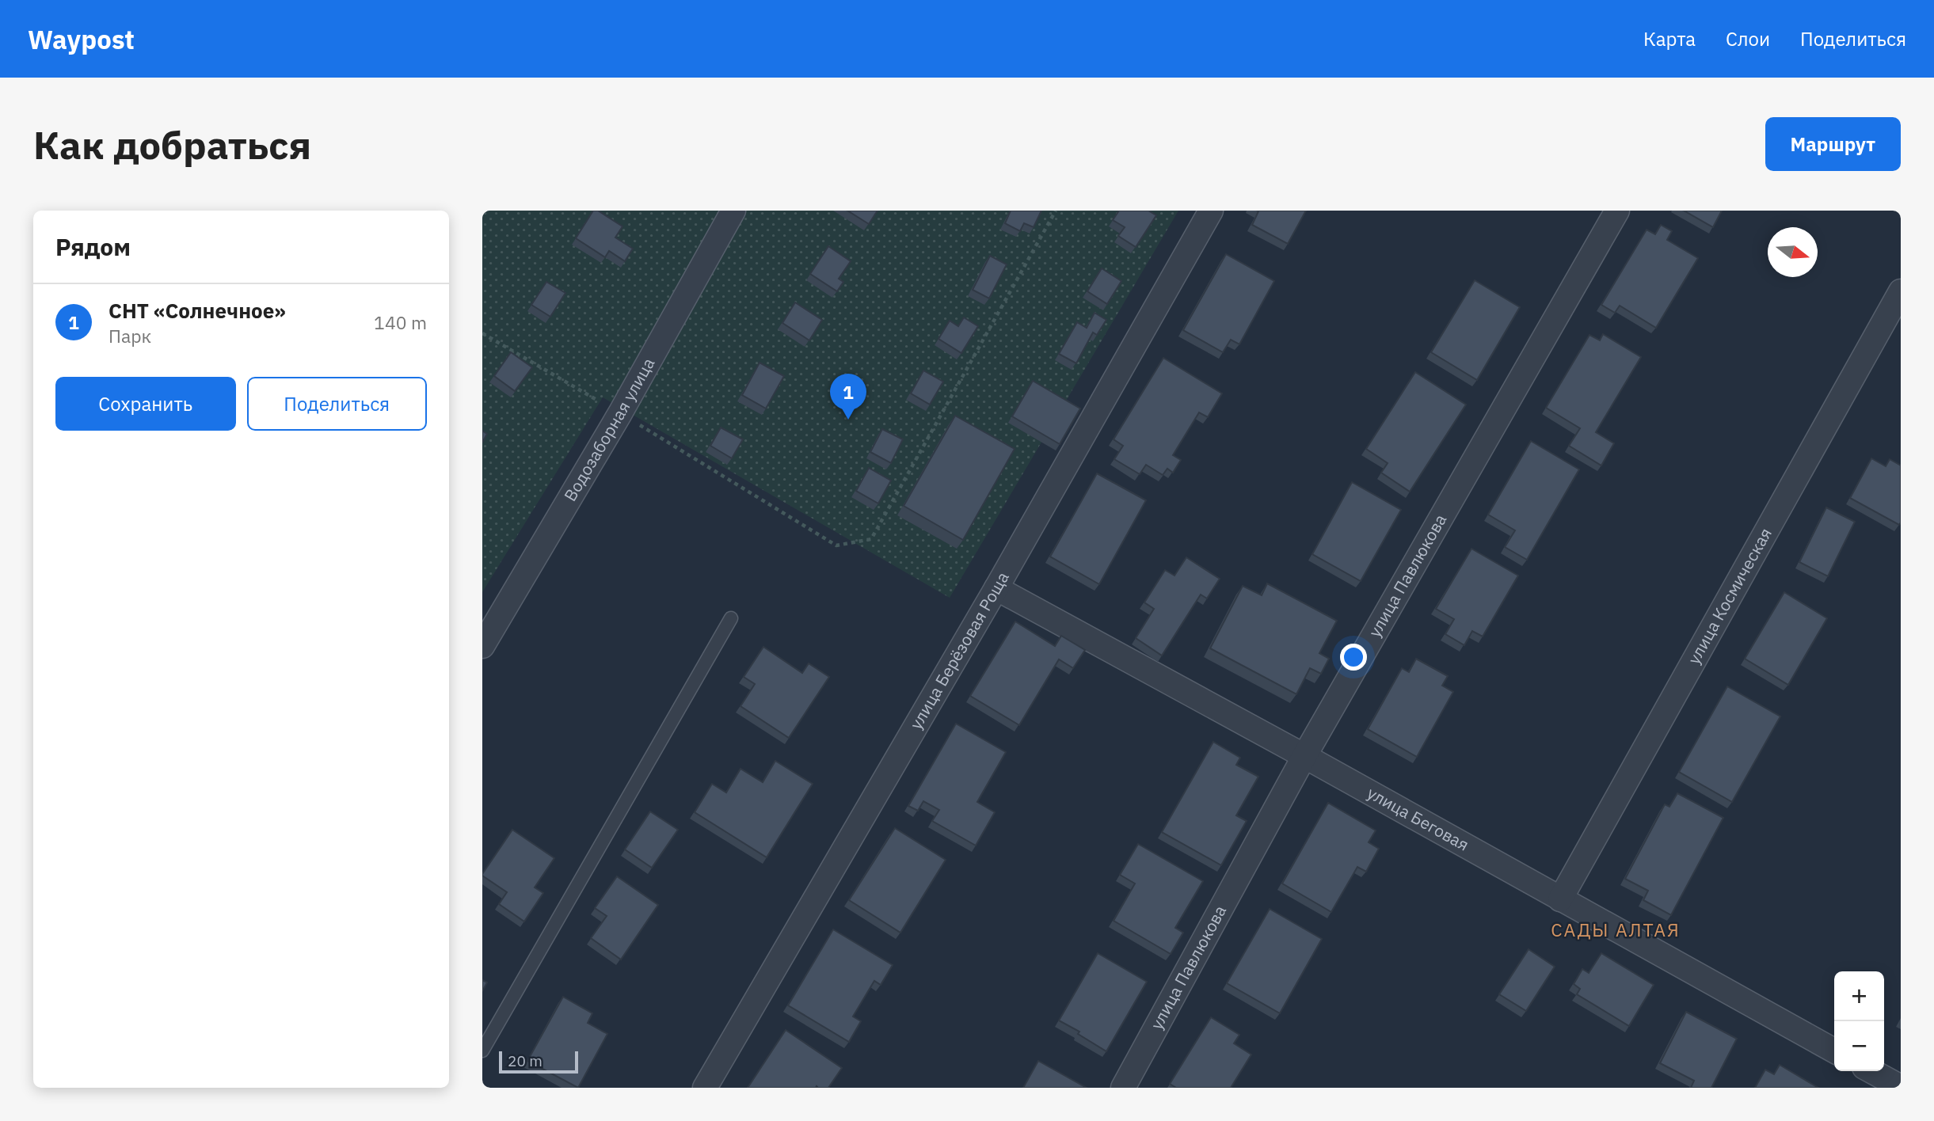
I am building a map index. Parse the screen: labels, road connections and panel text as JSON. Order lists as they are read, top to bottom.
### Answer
{
  "streets": {
    "street": [
      "Водозаборная улица",
      "улица Павлюкова",
      "улица Космическая",
      "улица Берёзовая Роща",
      "улица Беговая"
    ]
  },
  "crossings": [
    ["улица Павлюкова", "улица Беговая"],
    ["улица Космическая", "улица Беговая"],
    ["улица Берёзовая Роща", "улица Беговая"]
  ],
  "districts": ["САДЫ АЛТАЯ"],
  "scale_bar": "20 m",
  "north": "right",
  "page": {
    "header": "Waypost",
    "nav": ["Карта", "Слои", "Поделиться"],
    "buttons": [
      "Маршрут",
      ["Сохранить", "Поделиться"]
    ],
    "title": "Как добраться",
    "heading": "Рядом",
    "list": [
      {
        "mark": "1",
        "name": "СНТ «Солнечное»",
        "note": "Парк",
        "value": "140 m"
      }
    ],
    "pins": "1",
    "map_buttons": ["+", "−"],
    "scale": "20 m"
  }
}
